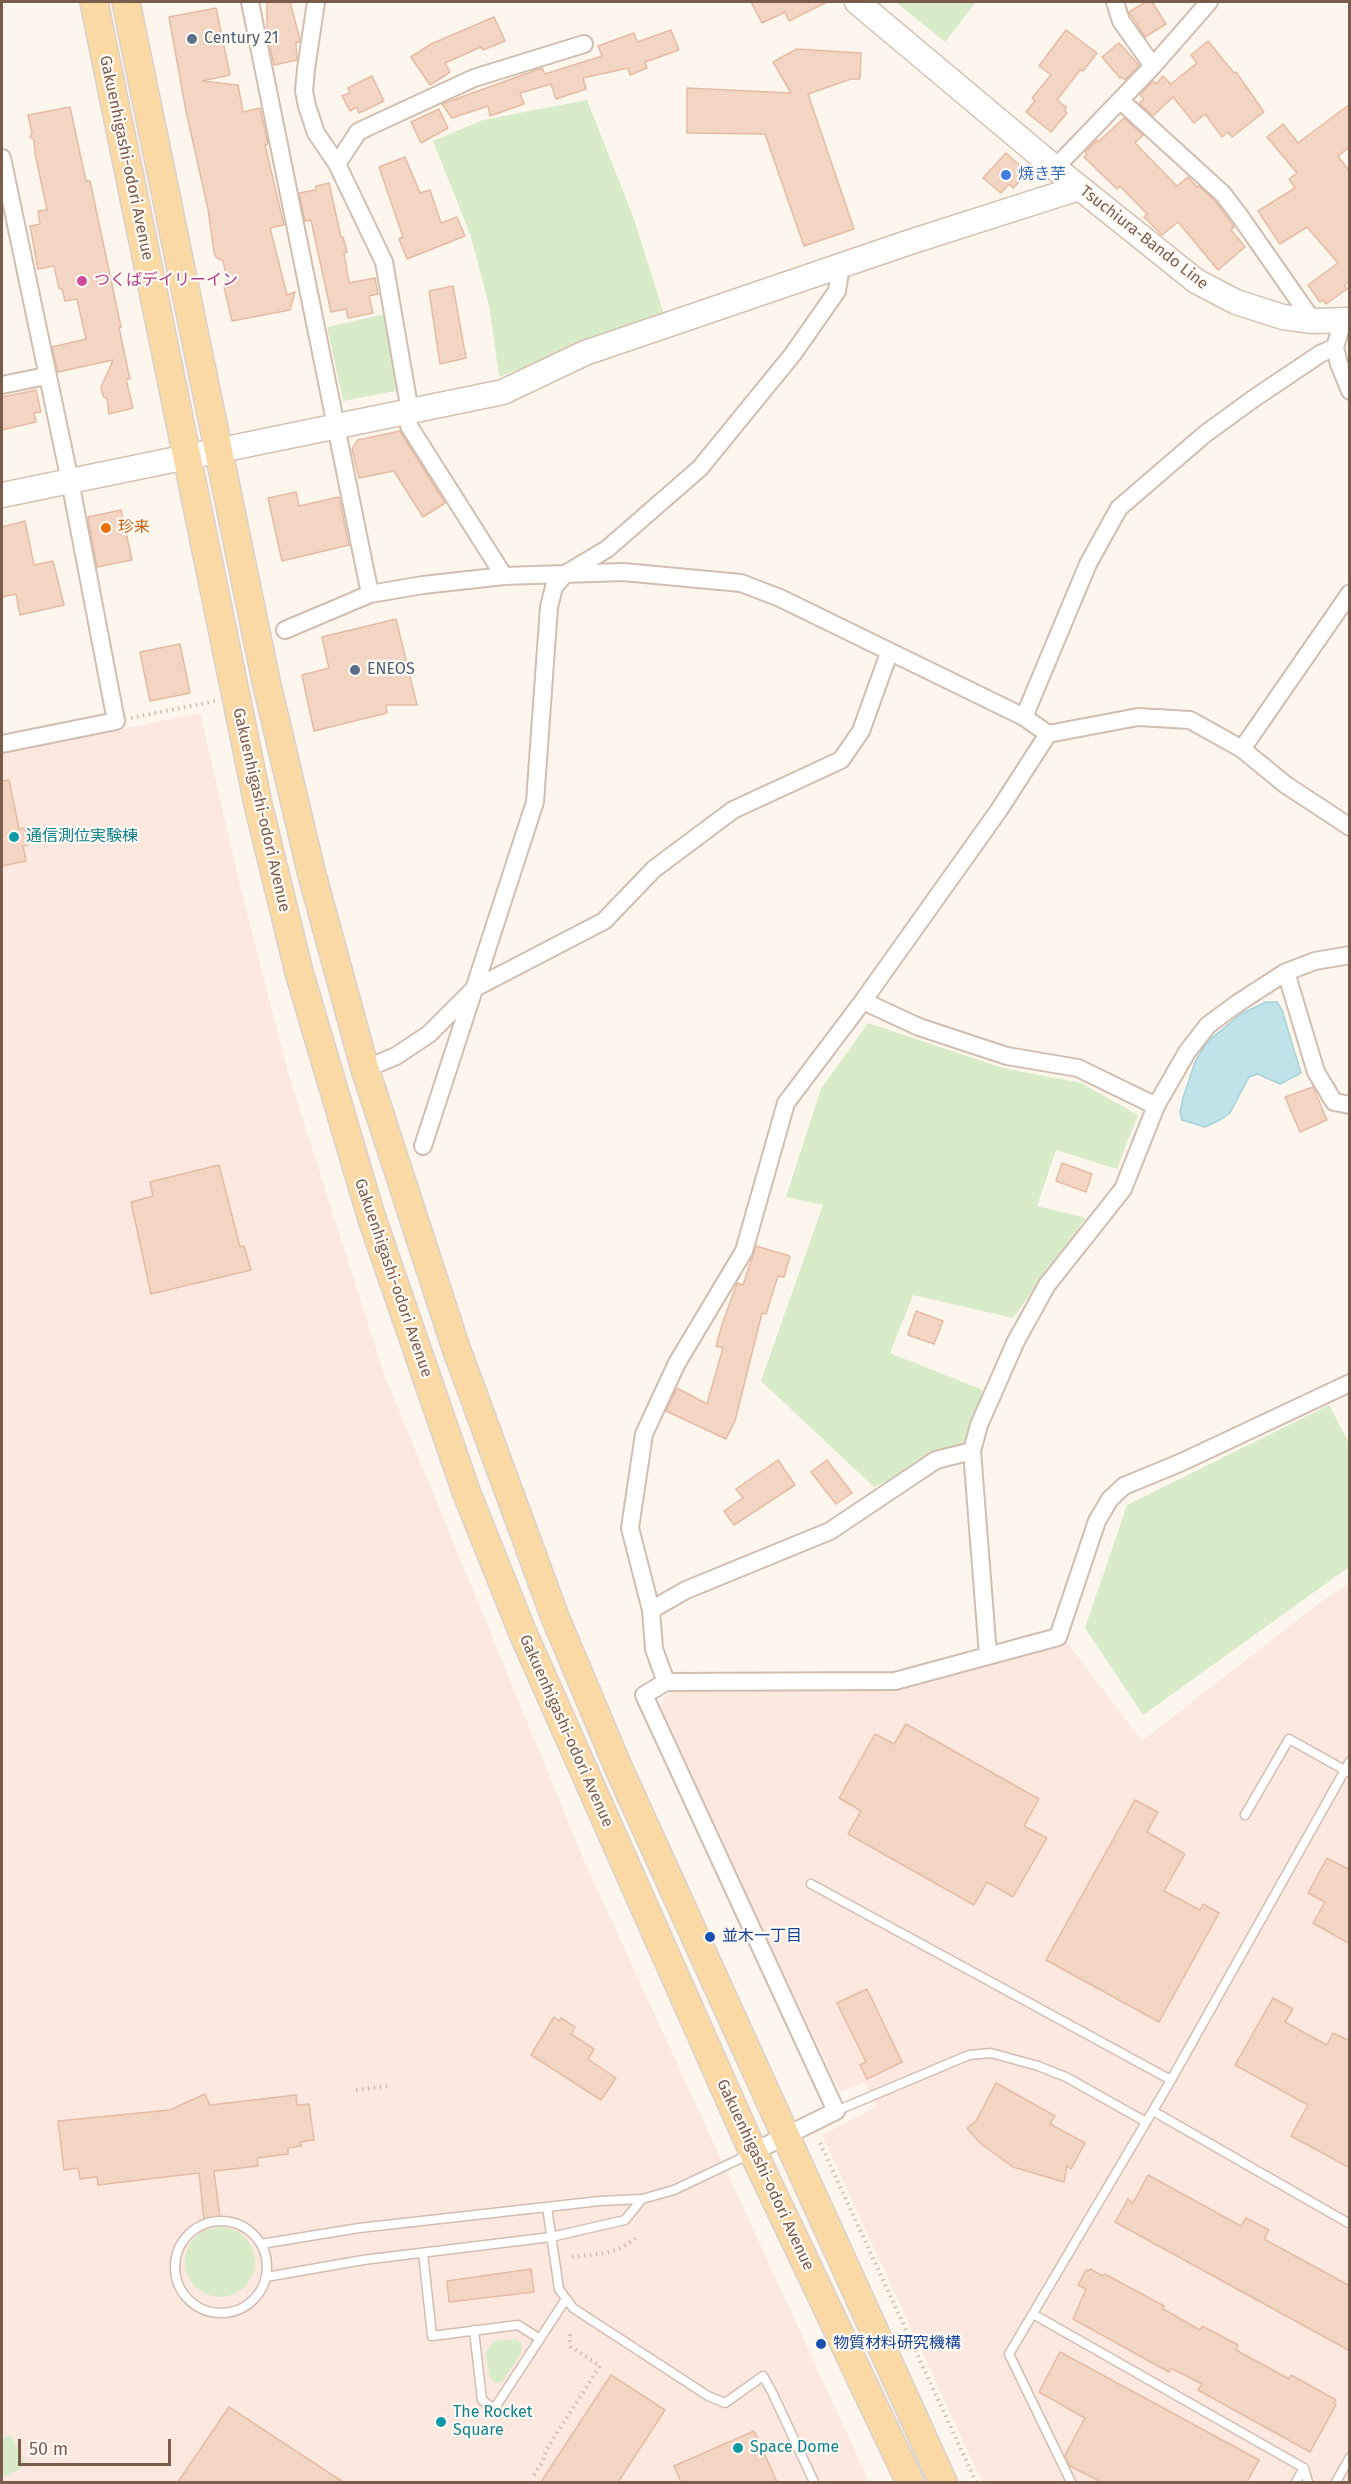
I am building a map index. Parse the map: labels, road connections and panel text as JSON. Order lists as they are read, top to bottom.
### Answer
{
  "streets": {
    "main road": ["Gakuenhigashi-odori Avenue"],
    "street": ["Tsuchiura-Bando Line"]
  },
  "places": [
    "Century 21",
    "焼き芋",
    "つくばデイリーイン",
    "珍来",
    "ENEOS",
    "通信測位実験棟",
    "並木一丁目",
    "物質材料研究機構",
    "The Rocket Square",
    "Space Dome"
  ],
  "scale_bar": "50 m"
}
